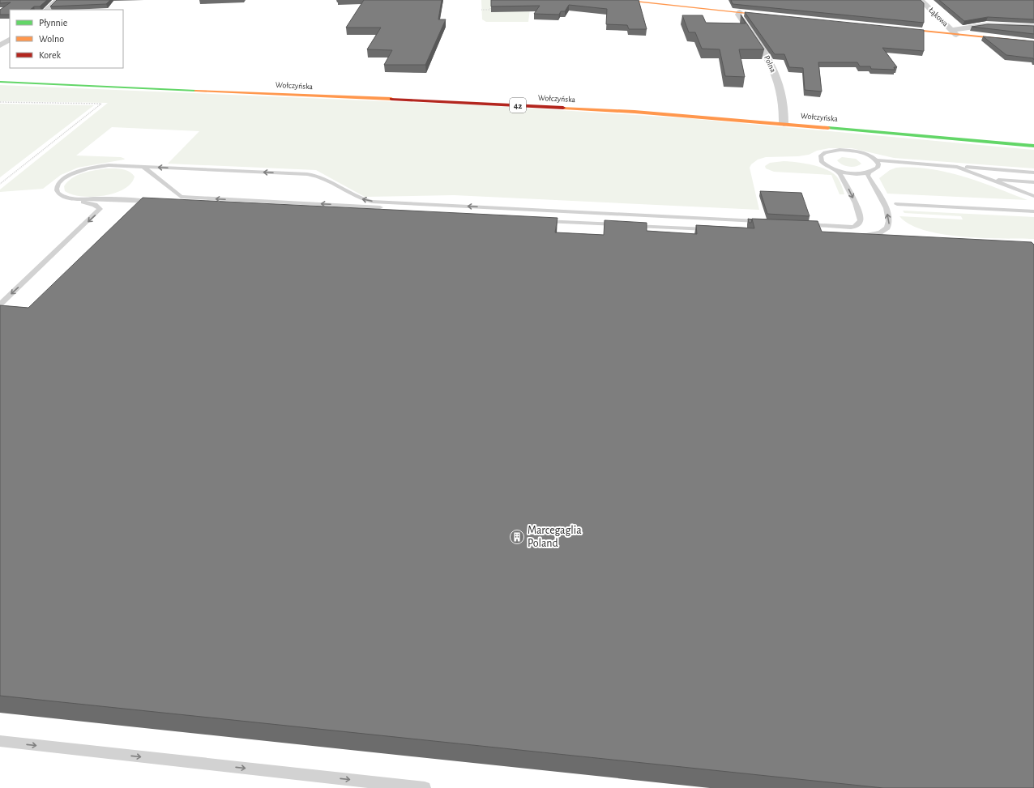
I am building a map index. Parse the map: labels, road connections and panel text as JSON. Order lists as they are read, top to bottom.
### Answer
{
  "streets": {
    "main road": ["Wołczyńska", "42"],
    "street": ["Łąkowa", "Polna"]
  },
  "crossings": [
    ["Polna", "Wołczyńska"]
  ],
  "places": {
    "building": ["Marcegaglia Poland"]
  },
  "legend": ["Płynnie", "Wolno", "Korek"]
}
